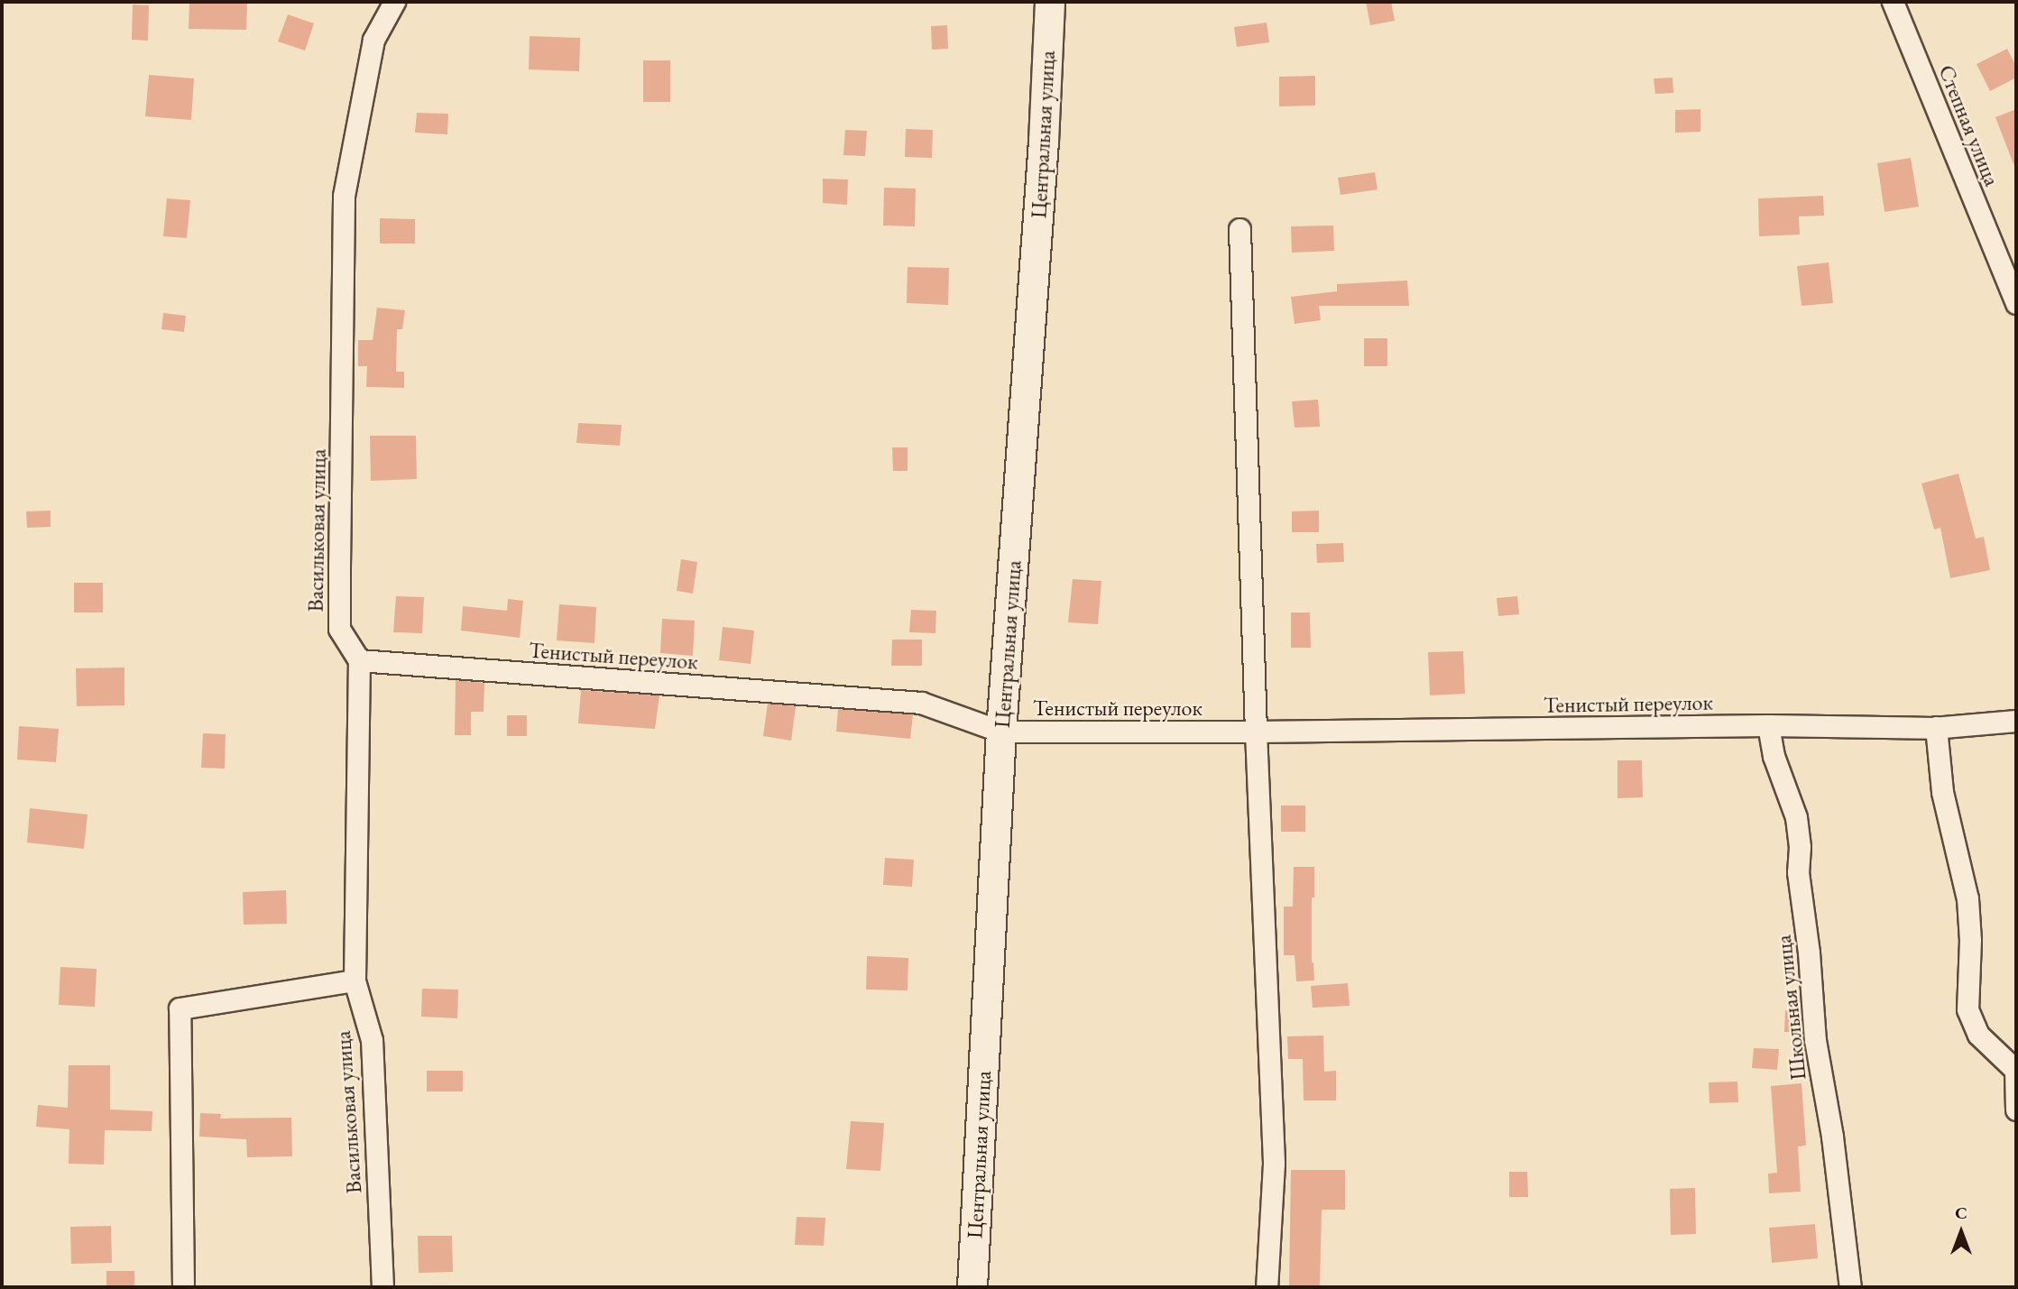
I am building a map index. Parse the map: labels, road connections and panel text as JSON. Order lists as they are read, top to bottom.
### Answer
{
  "streets": {
    "street": [
      "Степная улица",
      "Центральная улица",
      "Васильковая улица",
      "Тенистый переулок",
      "Школьная улица"
    ]
  },
  "crossings": [
    ["Центральная улица", "Тенистый переулок"],
    ["Васильковая улица", "Тенистый переулок"],
    ["Тенистый переулок", "Школьная улица"]
  ],
  "north": "top"
}
